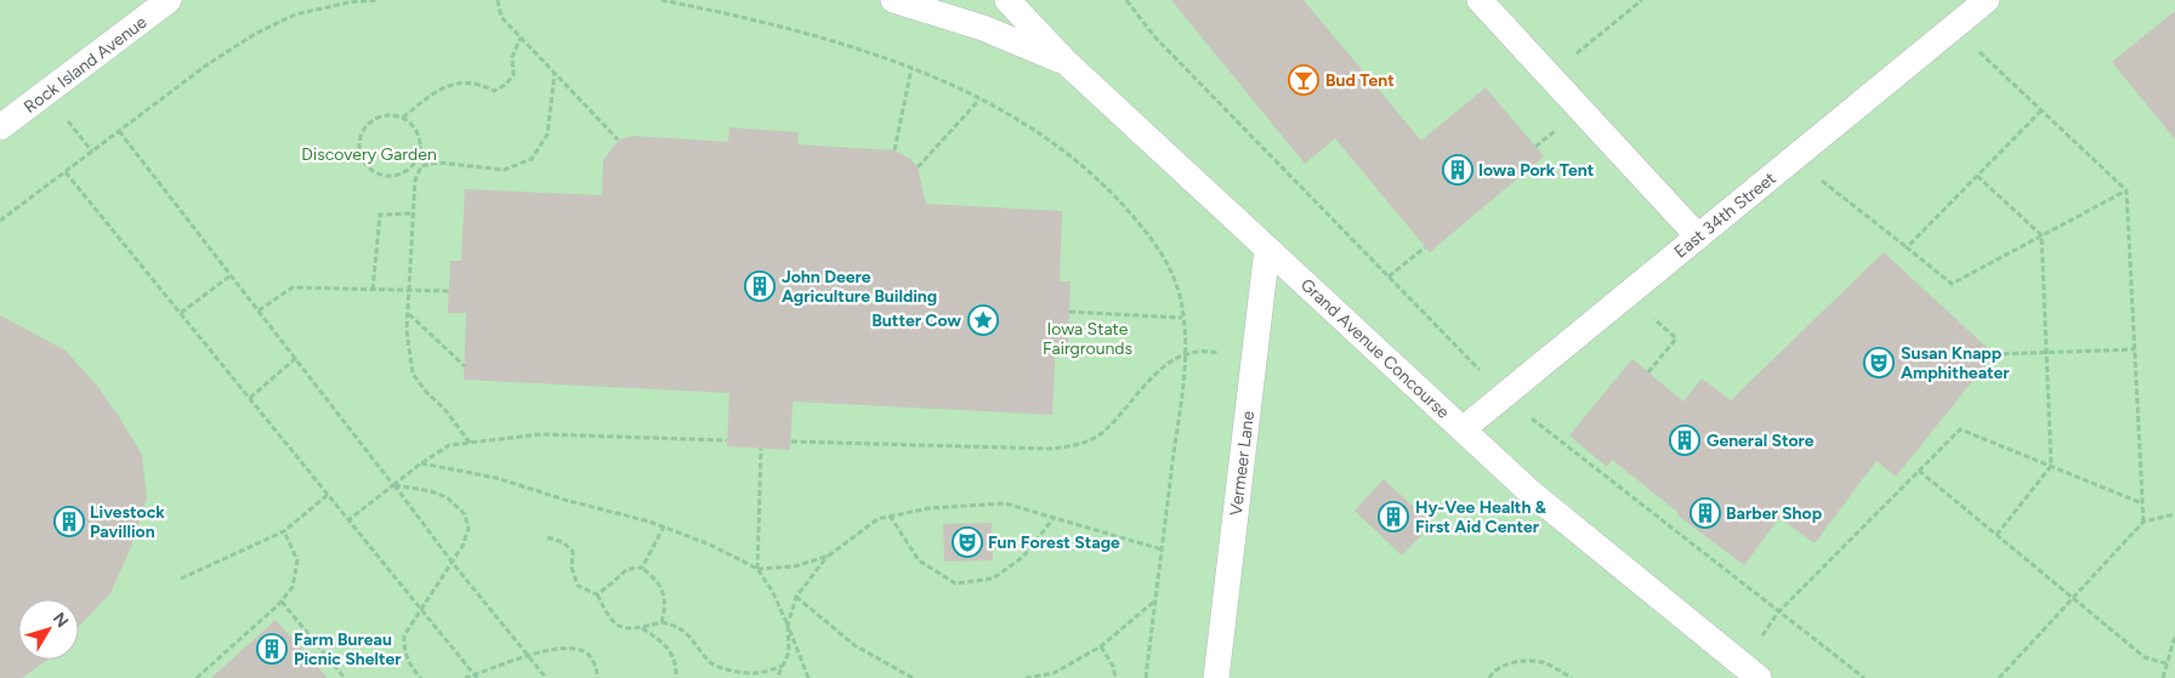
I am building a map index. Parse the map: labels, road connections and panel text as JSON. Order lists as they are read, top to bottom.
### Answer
{
  "streets": {
    "lane": [
      "Rock Island Avenue",
      "East 34th Street",
      "Grand Avenue Concourse",
      "Vermeer Lane"
    ]
  },
  "crossings": [
    ["East 34th Street", "Grand Avenue Concourse"],
    ["Grand Avenue Concourse", "Vermeer Lane"]
  ],
  "parks": ["Discovery Garden", "Iowa State Fairgrounds"],
  "places": {
    "bar": ["Bud Tent"],
    "building": [
      "Iowa Pork Tent",
      "John Deere Agriculture Building",
      "General Store",
      "Barber Shop",
      "Hy-Vee Health & First Aid Center",
      "Livestock Pavillion",
      "Farm Bureau Picnic Shelter"
    ],
    "place": ["Butter Cow"],
    "theatre": ["Susan Knapp Amphitheater", "Fun Forest Stage"]
  },
  "north": "top right"
}
